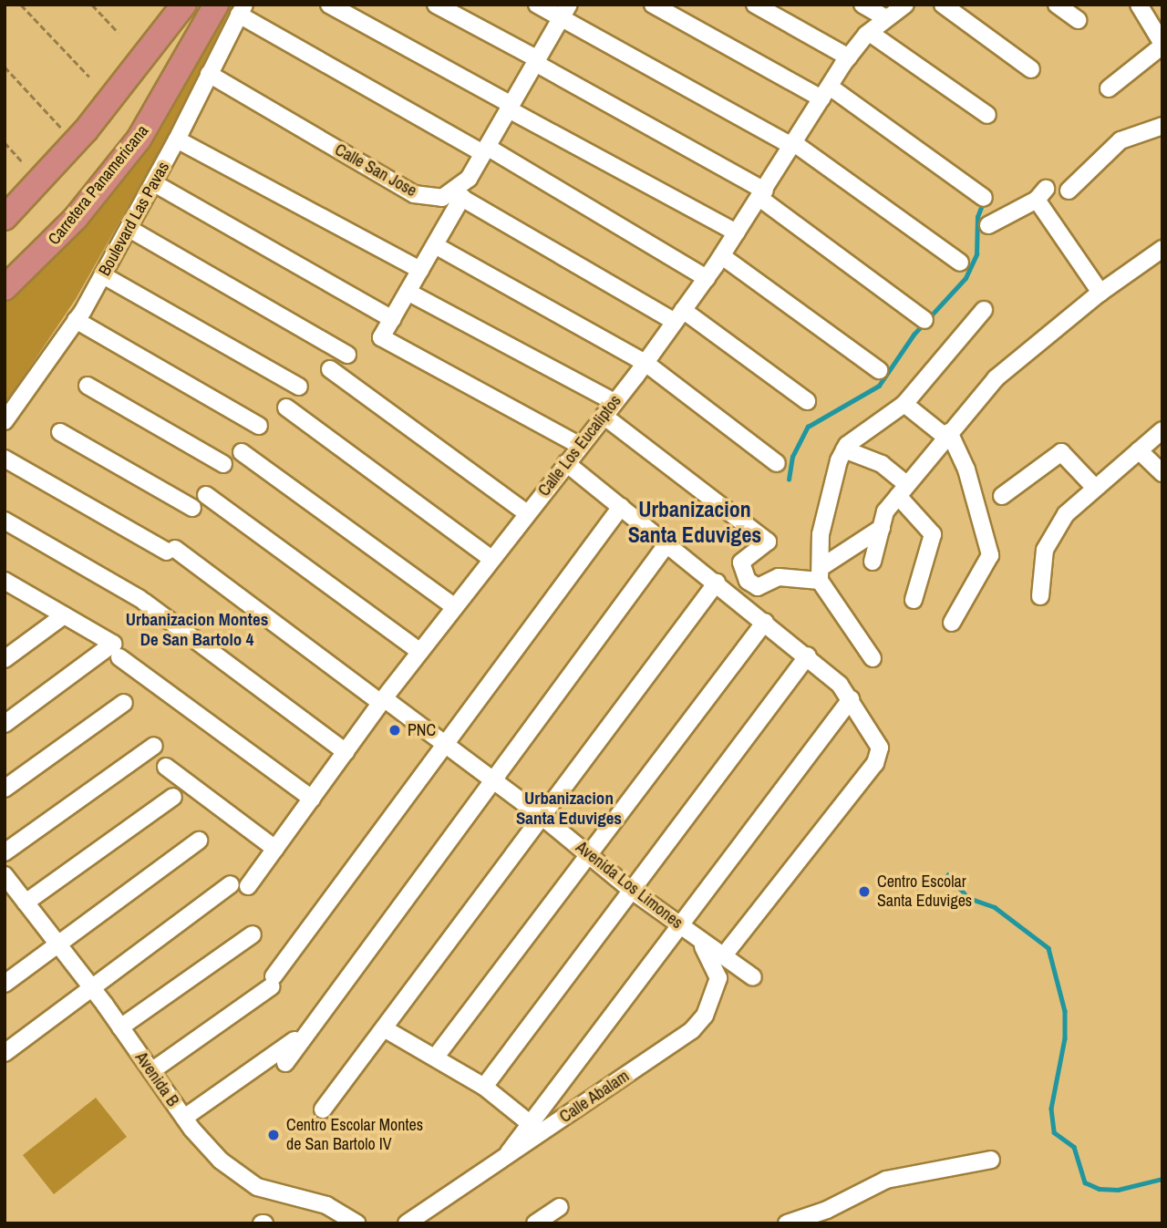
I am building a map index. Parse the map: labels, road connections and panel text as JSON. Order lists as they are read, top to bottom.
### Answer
{
  "streets": {
    "highway": ["Carretera Panamericana"],
    "street": [
      "Calle San Jose",
      "Boulevard Las Pavas",
      "Calle Los Eucaliptos",
      "Avenida Los Limones",
      "Avenida B",
      "Calle Abalam"
    ]
  },
  "crossings": [
    ["Calle San Jose", "Boulevard Las Pavas"],
    ["Calle Los Eucaliptos", "Avenida Los Limones"],
    ["Avenida Los Limones", "Calle Abalam"]
  ],
  "districts": ["Urbanizacion Santa Eduviges", "Urbanizacion Montes De San Bartolo 4", "Urbanizacion Santa Eduviges"],
  "places": ["PNC", "Centro Escolar Santa Eduviges", "Centro Escolar Montes de San Bartolo IV"]
}
